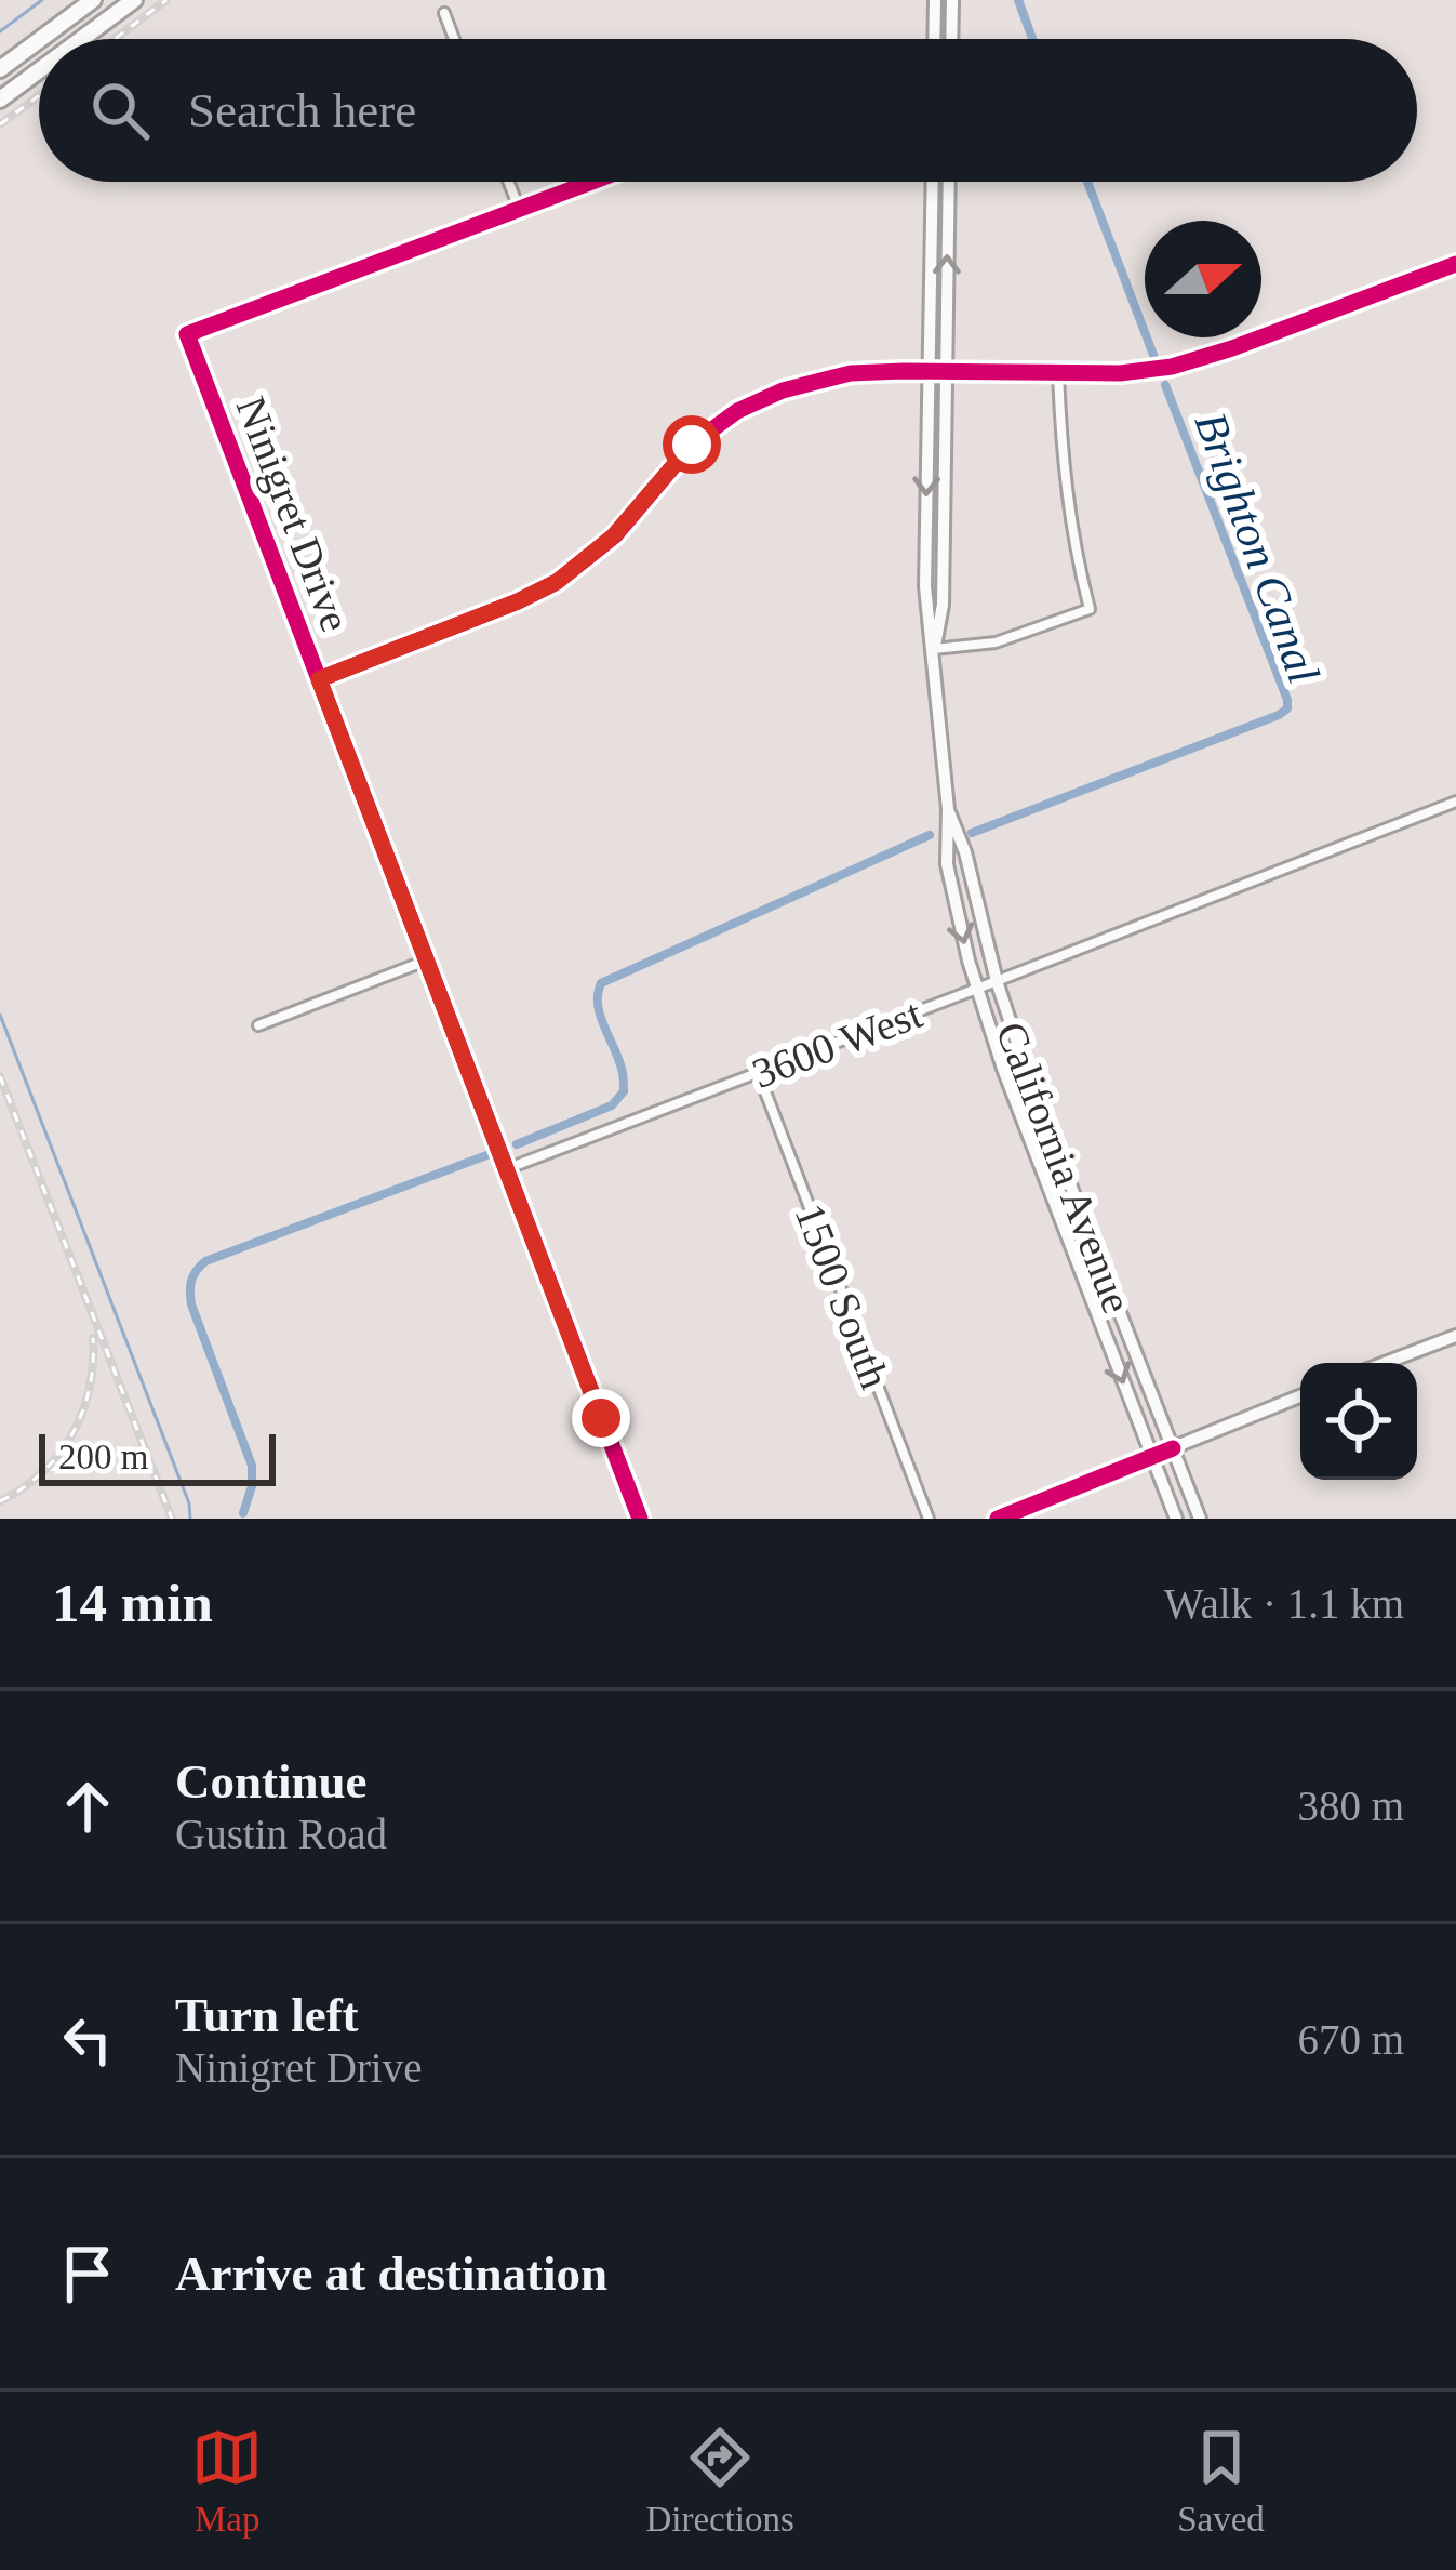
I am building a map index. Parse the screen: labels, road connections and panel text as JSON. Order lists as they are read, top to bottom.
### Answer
{
  "streets": {
    "main road": ["California Avenue"],
    "street": ["Ninigret Drive", "3600 West", "1500 South"]
  },
  "crossings": [
    ["Ninigret Drive", "3600 West"],
    ["3600 West", "California Avenue"],
    ["3600 West", "1500 South"]
  ],
  "water": ["Brighton Canal"],
  "scale_bar": "200 m",
  "north": "right",
  "page": {
    "search": "Search here",
    "scale": "200 m",
    "heading": ["14 min", "Walk · 1.1 km"],
    "list": [
      ["Continue", "Gustin Road", "380 m"],
      ["Turn left", "Ninigret Drive", "670 m"],
      "Arrive at destination"
    ],
    "nav": ["Map", "Directions", "Saved"]
  }
}
